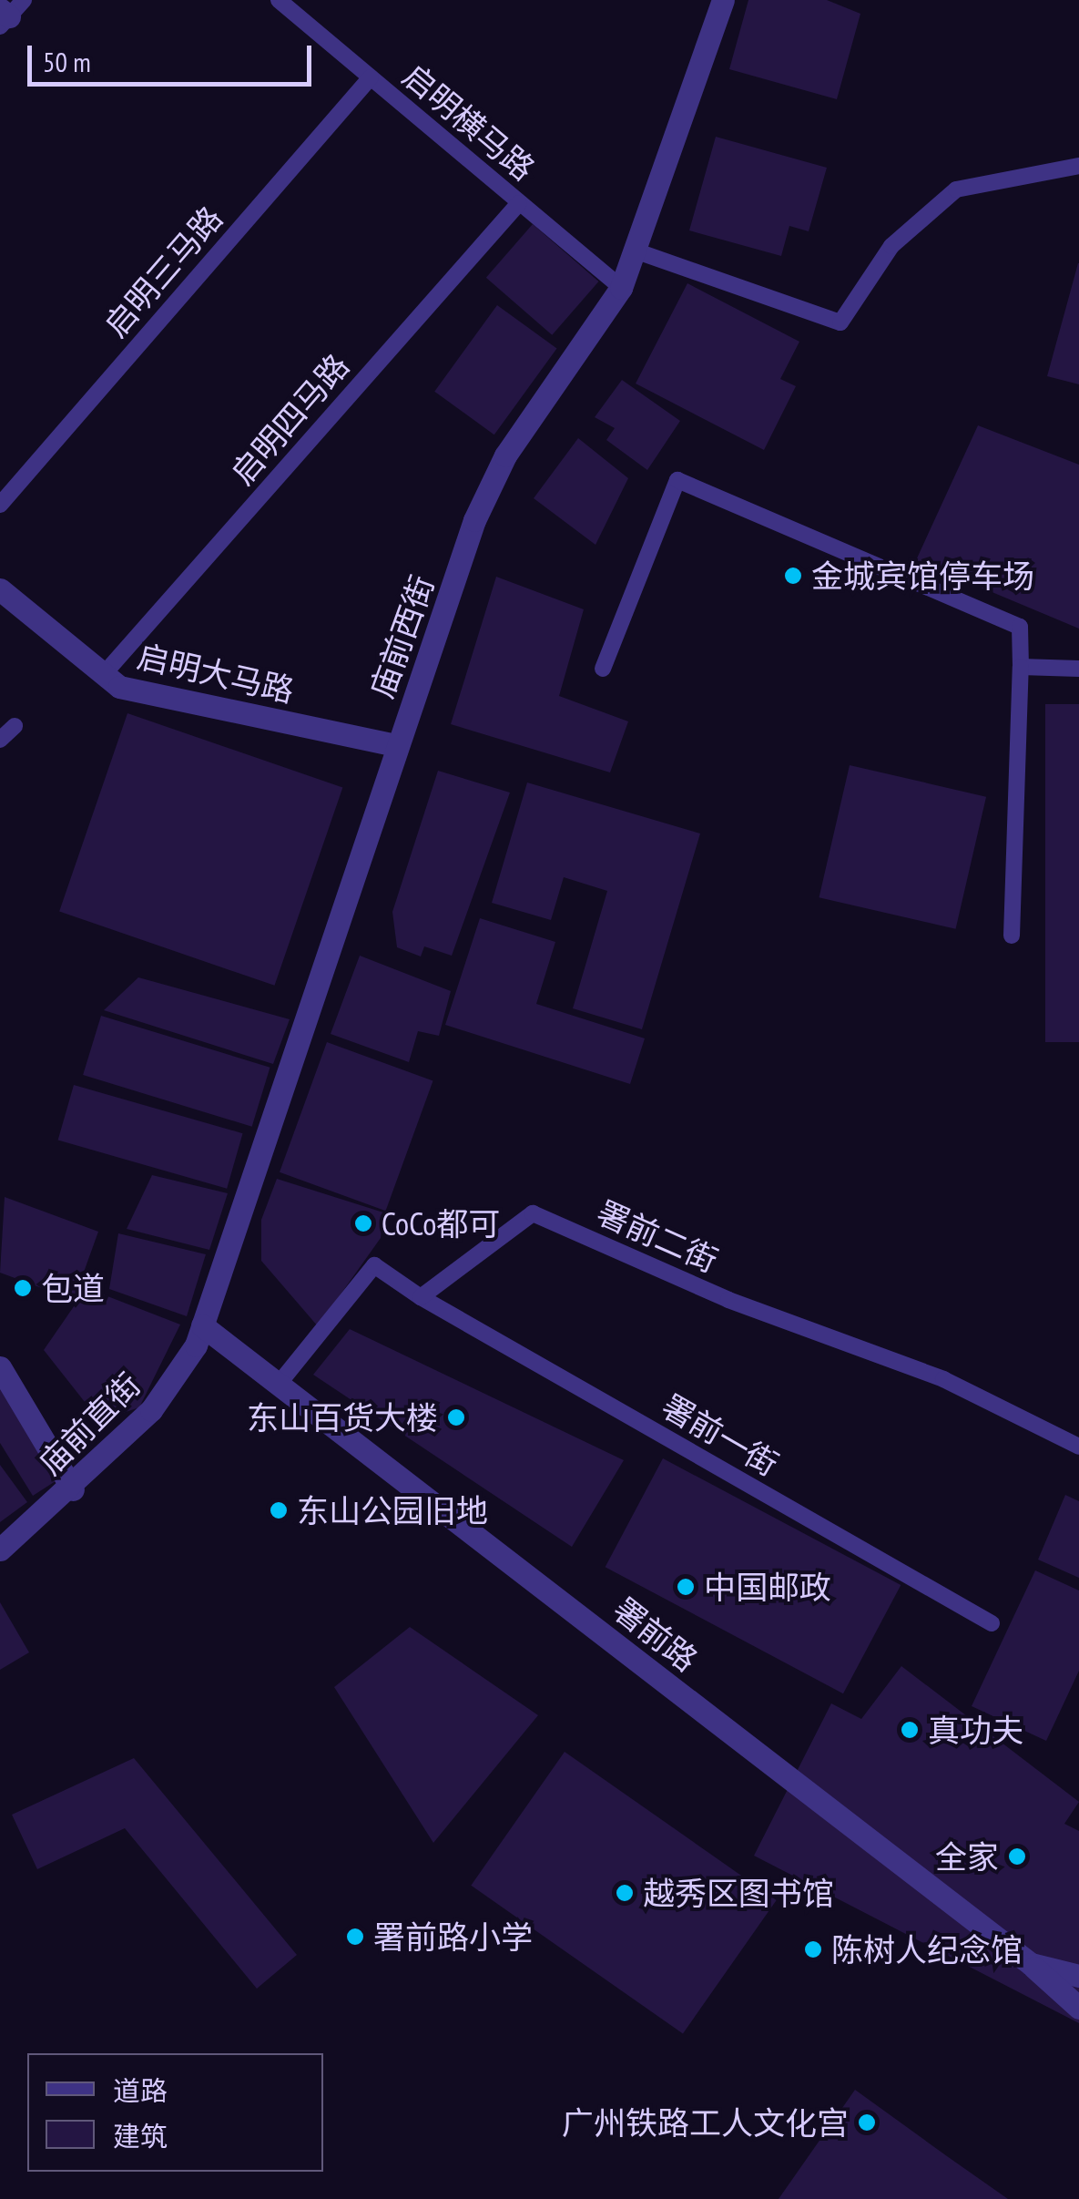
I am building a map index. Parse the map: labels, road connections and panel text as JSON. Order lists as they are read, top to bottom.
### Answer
{
  "streets": {
    "street": [
      "庙前西街",
      "启明大马路",
      "庙前直街",
      "署前路"
    ],
    "lane": [
      "启明横马路",
      "启明三马路",
      "启明四马路",
      "署前二街",
      "署前一街"
    ]
  },
  "crossings": [
    ["启明横马路", "启明三马路"],
    ["启明横马路", "启明四马路"],
    ["启明横马路", "庙前西街"],
    ["启明四马路", "启明大马路"],
    ["庙前西街", "启明大马路"],
    ["庙前西街", "庙前直街"],
    ["庙前西街", "署前路"],
    ["署前二街", "署前一街"],
    ["庙前直街", "署前路"]
  ],
  "places": [
    "金城宾馆停车场",
    "CoCo都可",
    "包道",
    "东山百货大楼",
    "东山公园旧地",
    "中国邮政",
    "真功夫",
    "全家",
    "越秀区图书馆",
    "署前路小学",
    "陈树人纪念馆",
    "广州铁路工人文化宫"
  ],
  "legend": ["道路", "建筑"],
  "scale_bar": "50 m"
}
